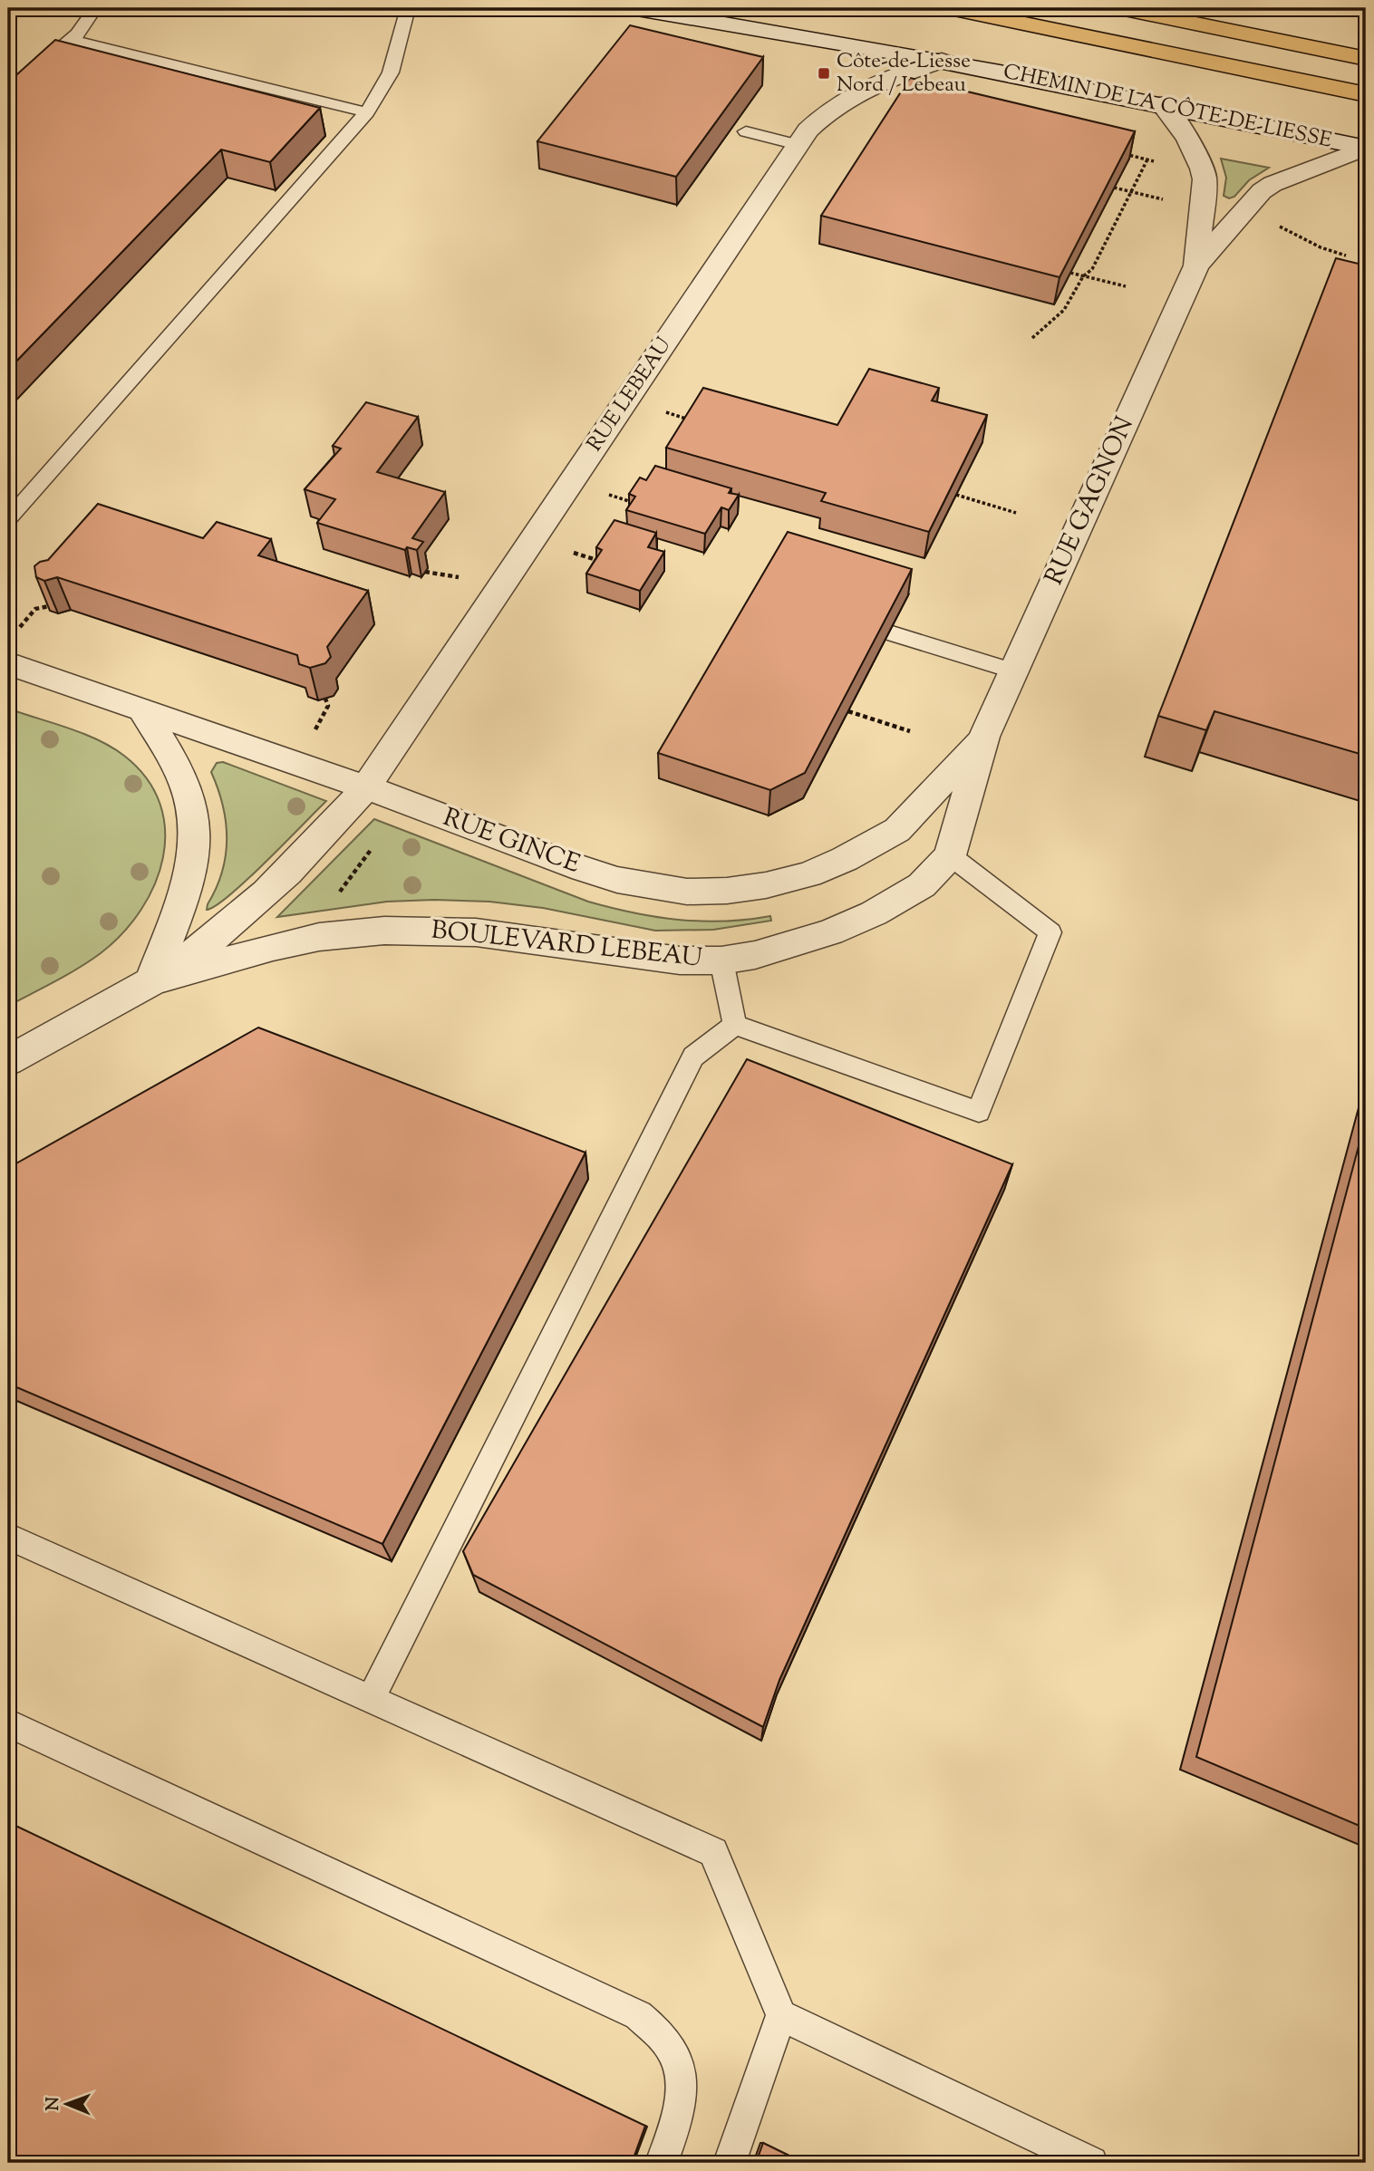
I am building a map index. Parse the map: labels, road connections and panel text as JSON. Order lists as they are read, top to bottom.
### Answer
{
  "streets": {
    "street": [
      "CHEMIN DE LA CÔTE-DE-LIESSE",
      "RUE LEBEAU",
      "RUE GAGNON",
      "RUE GINCE",
      "BOULEVARD LEBEAU"
    ]
  },
  "crossings": [
    ["CHEMIN DE LA CÔTE-DE-LIESSE", "RUE LEBEAU"],
    ["CHEMIN DE LA CÔTE-DE-LIESSE", "RUE GAGNON"],
    ["RUE LEBEAU", "RUE GINCE"],
    ["RUE LEBEAU", "BOULEVARD LEBEAU"],
    ["RUE GAGNON", "RUE GINCE"],
    ["RUE GAGNON", "BOULEVARD LEBEAU"],
    ["RUE GINCE", "BOULEVARD LEBEAU"]
  ],
  "places": {
    "transit": ["Côte-de-Liesse Nord / Lebeau"]
  },
  "north": "left"
}
